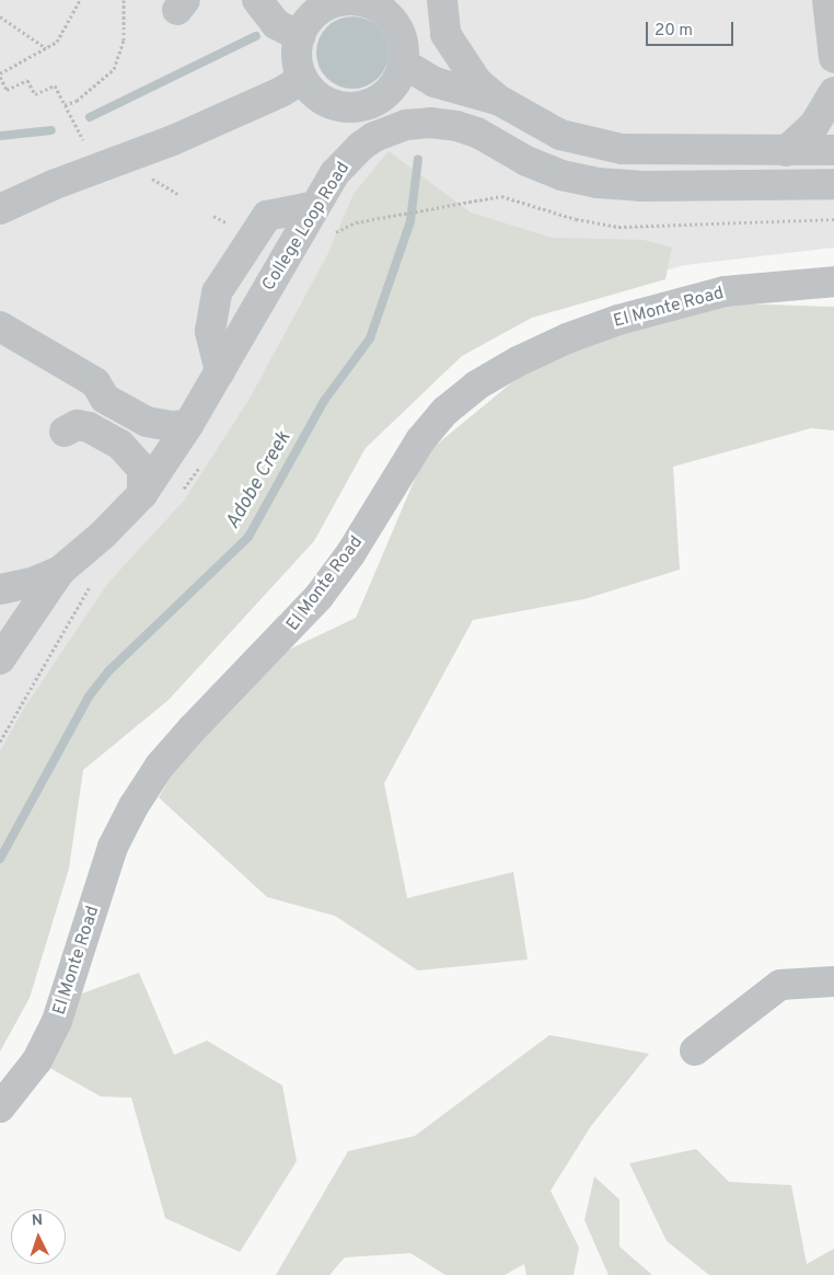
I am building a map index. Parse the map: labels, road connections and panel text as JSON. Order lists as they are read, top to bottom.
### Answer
{
  "streets": {
    "street": ["College Loop Road", "El Monte Road"]
  },
  "water": ["Adobe Creek"],
  "scale_bar": "20 m",
  "north": "top"
}
